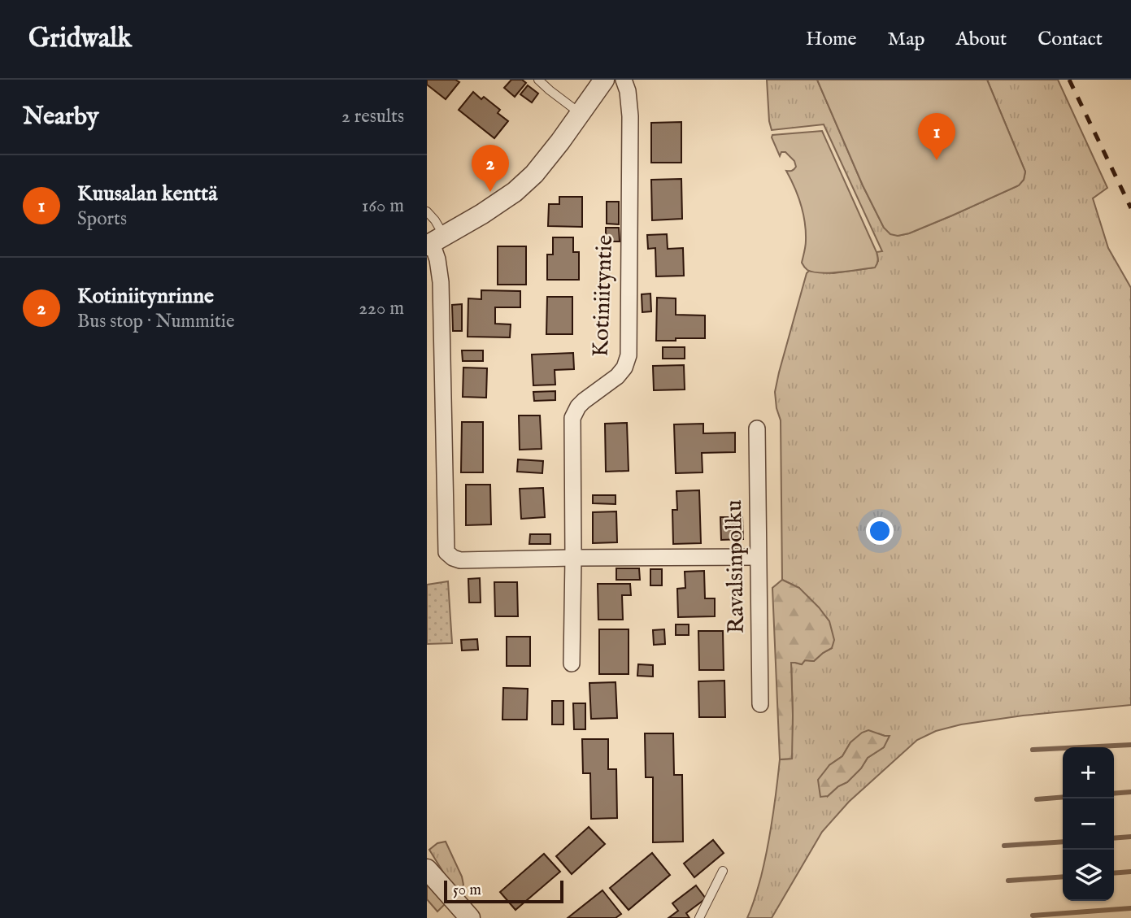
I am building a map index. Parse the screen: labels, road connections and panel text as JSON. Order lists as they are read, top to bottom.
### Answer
{
  "streets": {
    "street": ["Kotiniityntie", "Ravalsinpolku"]
  },
  "scale_bar": "50 m",
  "page": {
    "header": "Gridwalk",
    "nav": [
      "Home",
      "Map",
      "About",
      "Contact"
    ],
    "heading": ["Nearby", "2 results"],
    "pins": ["1", "2"],
    "list": [
      {
        "mark": "1",
        "name": "Kuusalan kenttä",
        "note": "Sports",
        "value": "160 m"
      },
      {
        "mark": "2",
        "name": "Kotiniitynrinne",
        "note": "Bus stop · Nummitie",
        "value": "220 m"
      }
    ],
    "map_buttons": ["+", "−"],
    "scale": "50 m"
  }
}
